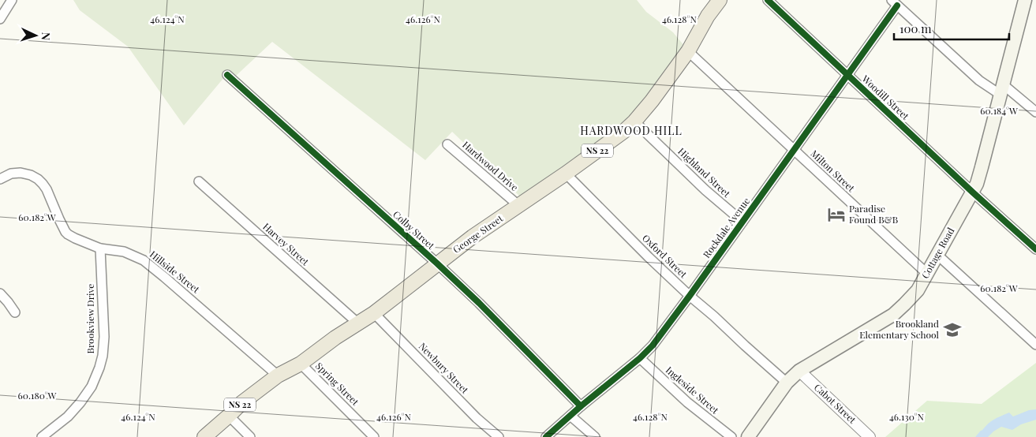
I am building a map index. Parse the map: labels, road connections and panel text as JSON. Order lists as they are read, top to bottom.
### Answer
{
  "streets": {
    "main road": ["NS 22", "George Street", "Cottage Road"],
    "street": [
      "Woodill Street",
      "Hardwood Drive",
      "Milton Street",
      "Highland Street",
      "Rockdale Avenue",
      "Colby Street",
      "Harvey Street",
      "Oxford Street",
      "Hillside Street",
      "Brookview Drive",
      "Newbury Street",
      "Spring Street",
      "Ingleside Street",
      "Cabot Street"
    ]
  },
  "crossings": [
    ["Woodill Street", "Rockdale Avenue"],
    ["Woodill Street", "Cottage Road"],
    ["Hardwood Drive", "George Street"],
    ["Milton Street", "Rockdale Avenue"],
    ["Milton Street", "George Street"],
    ["Milton Street", "Cottage Road"],
    ["Highland Street", "Rockdale Avenue"],
    ["Highland Street", "George Street"],
    ["Rockdale Avenue", "Colby Street"],
    ["Rockdale Avenue", "Oxford Street"],
    ["Rockdale Avenue", "Ingleside Street"],
    ["Colby Street", "George Street"],
    ["George Street", "Harvey Street"],
    ["George Street", "Oxford Street"],
    ["George Street", "Hillside Street"],
    ["George Street", "Newbury Street"],
    ["George Street", "Spring Street"],
    ["Cottage Road", "Oxford Street"],
    ["Cottage Road", "Cabot Street"],
    ["Hillside Street", "Brookview Drive"]
  ],
  "districts": ["HARDWOOD HILL"],
  "places": {
    "hotel": ["Paradise Found B&B"],
    "school or university": ["Brookland Elementary School"]
  },
  "scale_bar": "100 m",
  "north": "right",
  "coordinates": [
    "46.124°N",
    "46.126°N",
    "46.128°N",
    "60.184°W",
    "60.182°W",
    "60.180°W",
    "46.130°N"
  ]
}
